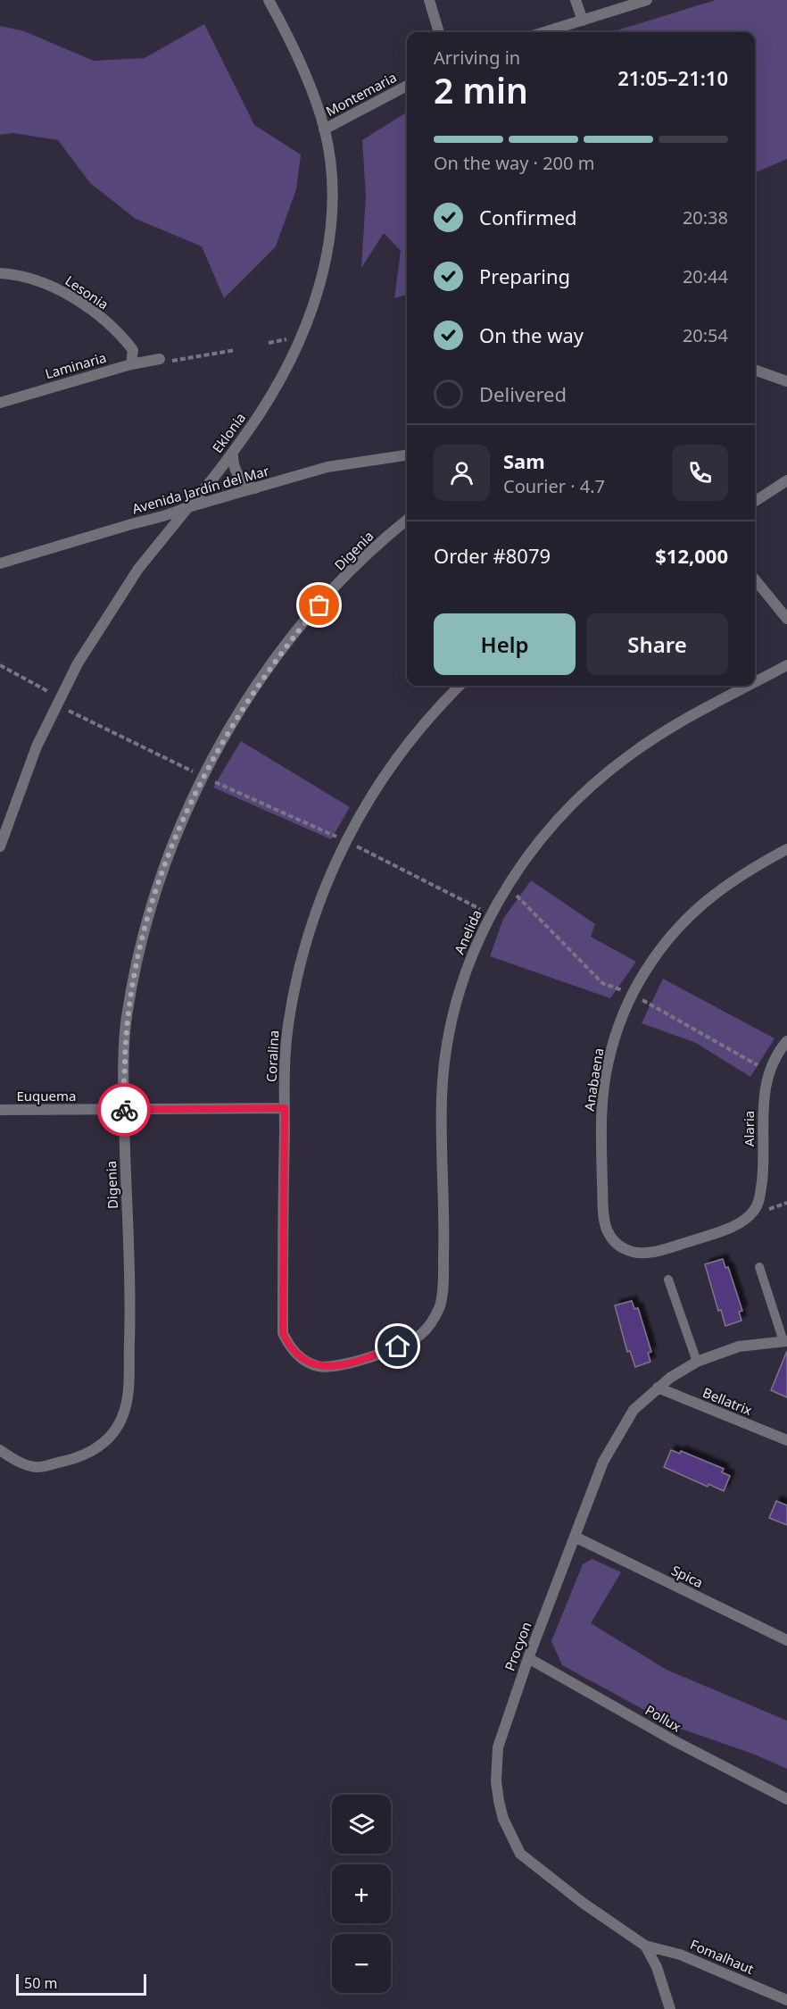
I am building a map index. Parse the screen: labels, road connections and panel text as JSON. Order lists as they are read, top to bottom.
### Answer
{
  "streets": {
    "street": [
      "Montemaria",
      "Lesonia",
      "Laminaria",
      "Eklonia",
      "Avenida Jardín del Mar",
      "Digenia",
      "Anelida",
      "Coralina",
      "Anabaena",
      "Euquema",
      "Alaria",
      "Bellatrix",
      "Spica",
      "Procyon",
      "Pollux",
      "Fomalhaut"
    ]
  },
  "crossings": [
    ["Montemaria", "Eklonia"],
    ["Lesonia", "Laminaria"],
    ["Eklonia", "Avenida Jardín del Mar"],
    ["Digenia", "Euquema"],
    ["Anelida", "Coralina"],
    ["Coralina", "Euquema"],
    ["Anabaena", "Alaria"],
    ["Bellatrix", "Procyon"],
    ["Spica", "Procyon"],
    ["Procyon", "Pollux"],
    ["Procyon", "Fomalhaut"]
  ],
  "scale_bar": "50 m",
  "page": {
    "heading": ["2 min", "Arriving in", "21:05–21:10"],
    "panel": [
      "Sam",
      "Courier · 4.7",
      "Order #8079",
      "$12,000"
    ],
    "bar": "On the way · 200 m",
    "list": [
      ["Confirmed", "20:38"],
      ["Preparing", "20:44"],
      ["On the way", "20:54"],
      "Delivered"
    ],
    "buttons": ["Help", "Share"],
    "map_buttons": ["+", "−"],
    "scale": "50 m"
  }
}
